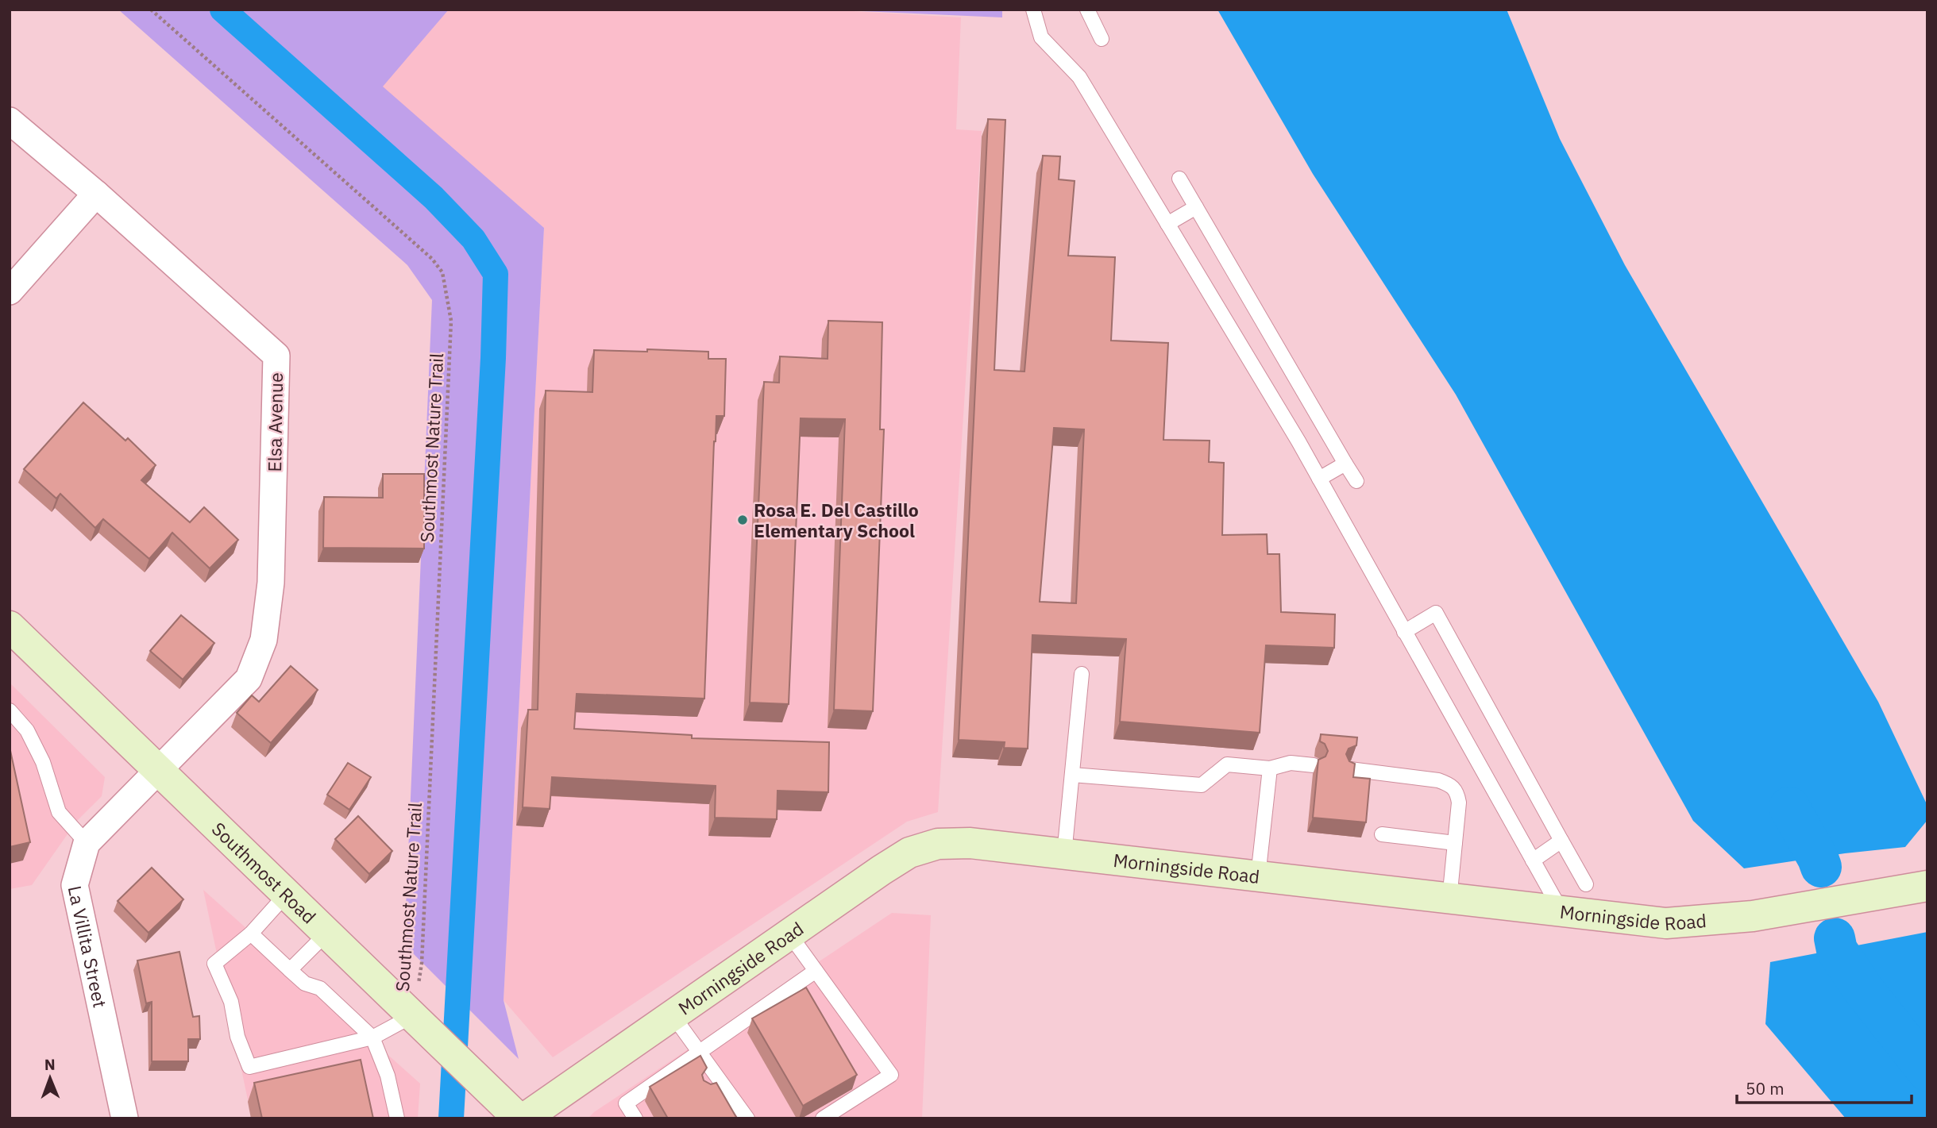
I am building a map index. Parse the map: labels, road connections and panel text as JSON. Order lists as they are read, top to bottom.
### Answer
{
  "streets": {
    "street": [
      "Elsa Avenue",
      "Morningside Road",
      "Southmost Road",
      "La Villita Street"
    ],
    "path": ["Southmost Nature Trail"]
  },
  "crossings": [
    ["Elsa Avenue", "Southmost Road"],
    ["Elsa Avenue", "La Villita Street"],
    ["Southmost Nature Trail", "Southmost Road"],
    ["Southmost Road", "La Villita Street"]
  ],
  "places": ["Rosa E. Del Castillo Elementary School"],
  "scale_bar": "50 m",
  "north": "top"
}
